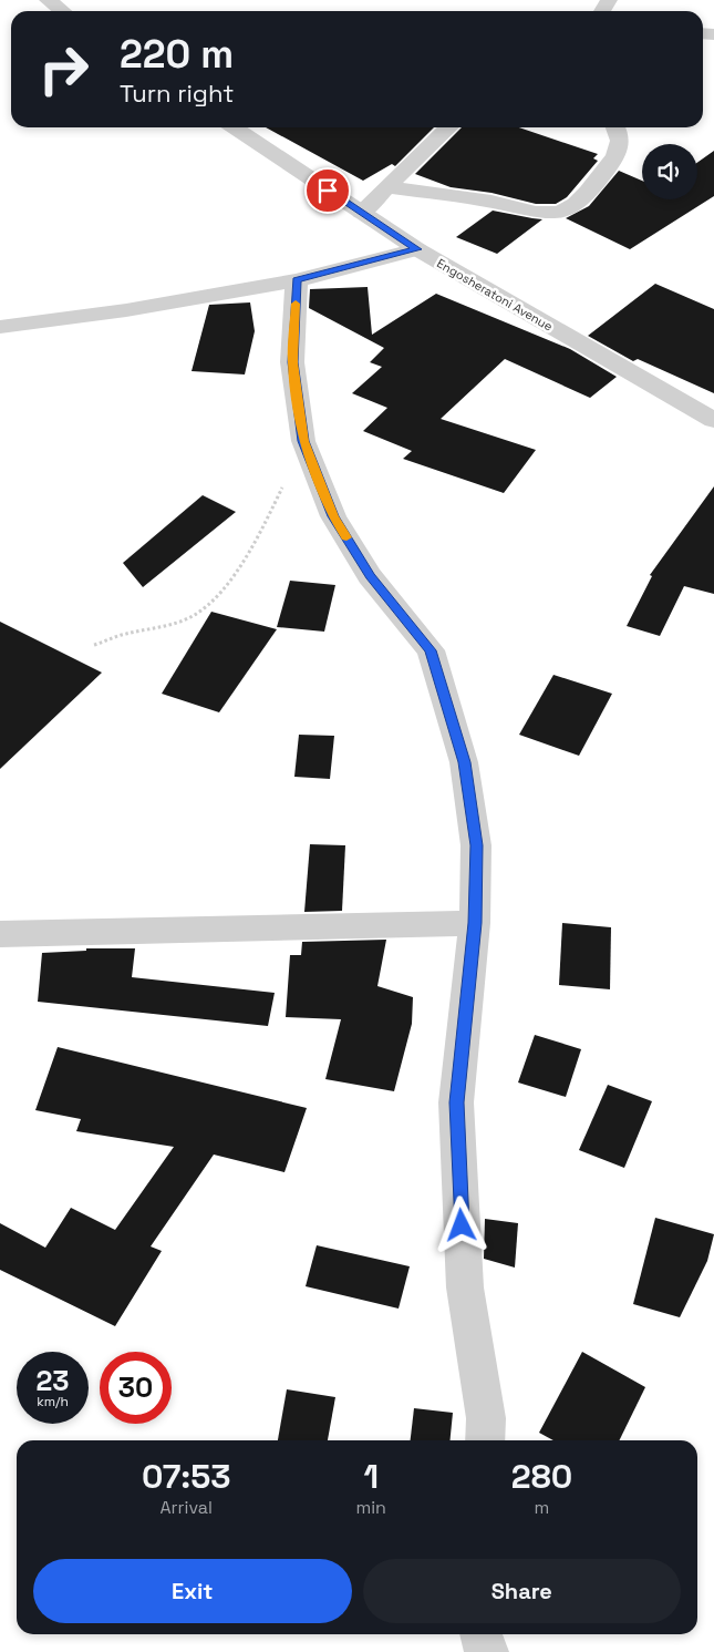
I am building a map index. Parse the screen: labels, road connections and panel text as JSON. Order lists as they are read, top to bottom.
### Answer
{
  "streets": {
    "street": ["Engosheratoni Avenue"]
  },
  "page": {
    "turn": ["220 m", "Turn right"],
    "speed": "23 km/h",
    "limit": "30",
    "eta": [
      "07:53",
      "Arrival",
      "1",
      "min",
      "280",
      "m"
    ],
    "buttons": ["Exit", "Share"]
  }
}
